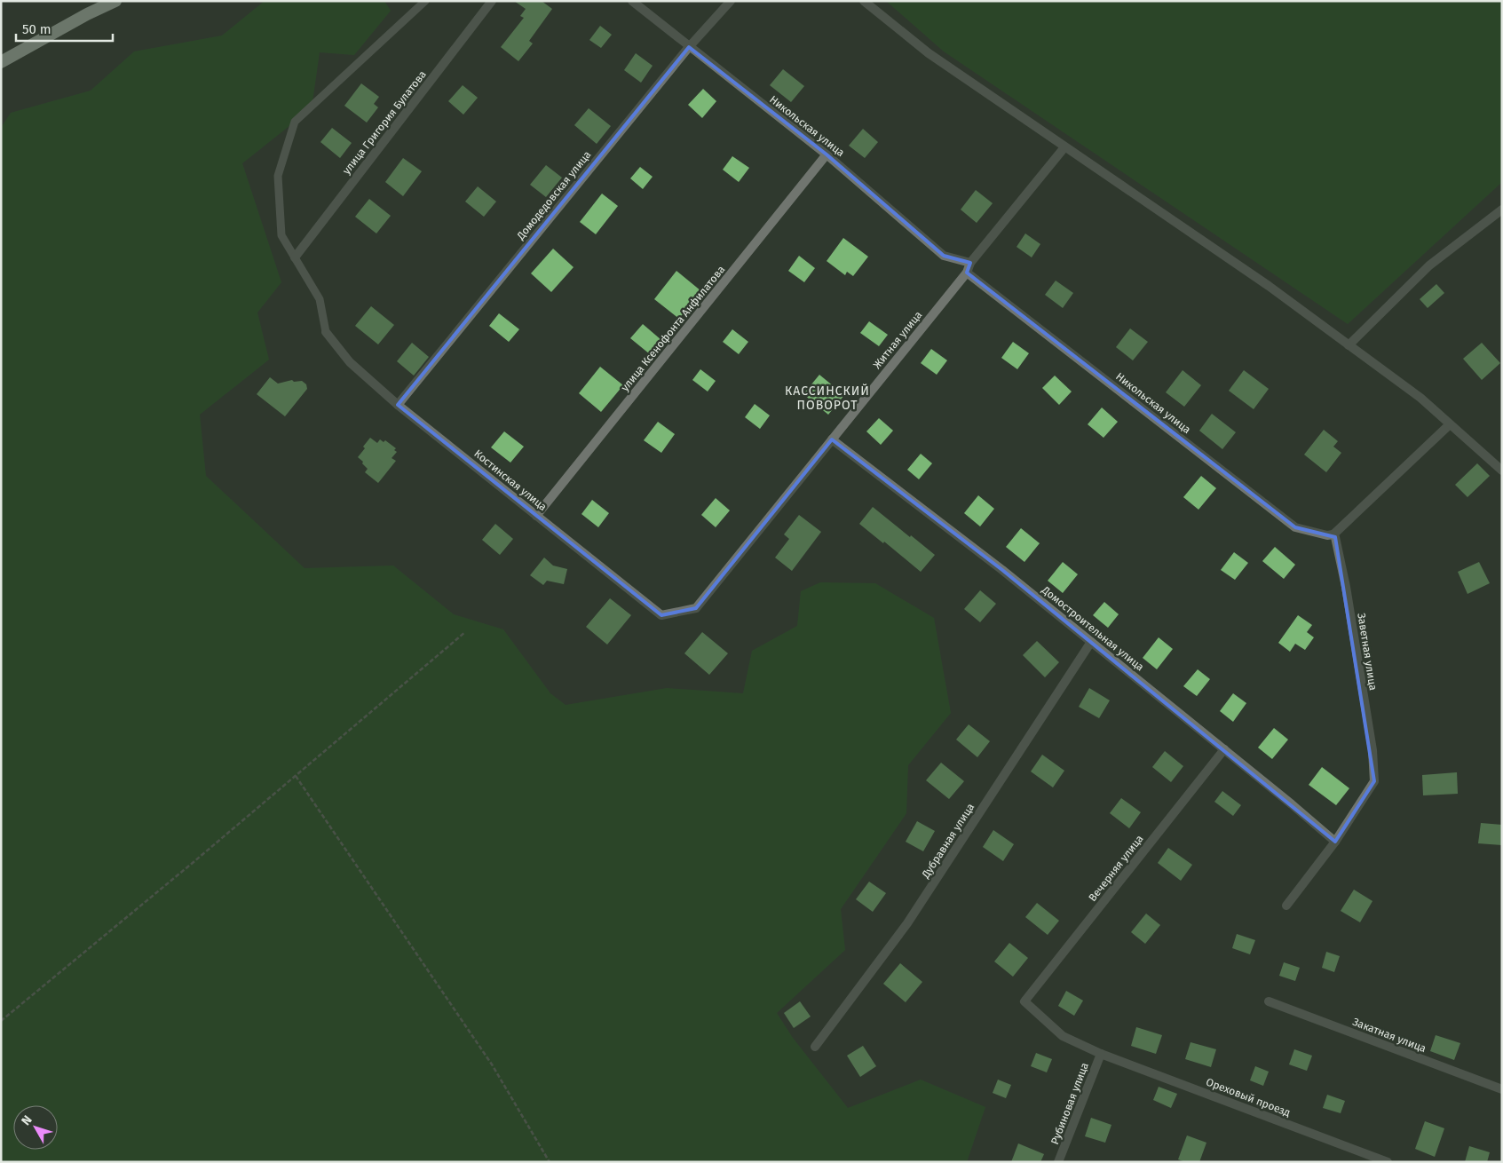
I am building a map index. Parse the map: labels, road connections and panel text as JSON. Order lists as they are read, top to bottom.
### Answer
{
  "streets": {
    "street": [
      "улица Григория Булатова",
      "Никольская улица",
      "Домодедовская улица",
      "улица Ксенофонта Анфилатова",
      "Житная улица",
      "Костинская улица",
      "Домостроительная улица",
      "Заветная улица",
      "Дубравная улица",
      "Вечерняя улица",
      "Закатная улица",
      "Ореховый проезд",
      "Рубиновая улица"
    ]
  },
  "crossings": [
    ["Никольская улица", "Домодедовская улица"],
    ["Никольская улица", "улица Ксенофонта Анфилатова"],
    ["Никольская улица", "Житная улица"],
    ["Никольская улица", "Заветная улица"],
    ["Домодедовская улица", "Костинская улица"],
    ["улица Ксенофонта Анфилатова", "Костинская улица"],
    ["Житная улица", "Костинская улица"],
    ["Житная улица", "Домостроительная улица"],
    ["Домостроительная улица", "Заветная улица"],
    ["Домостроительная улица", "Дубравная улица"],
    ["Домостроительная улица", "Вечерняя улица"],
    ["Вечерняя улица", "Ореховый проезд"],
    ["Ореховый проезд", "Рубиновая улица"]
  ],
  "districts": ["КАССИНСКИЙ ПОВОРОТ"],
  "scale_bar": "50 m",
  "north": "top left"
}
